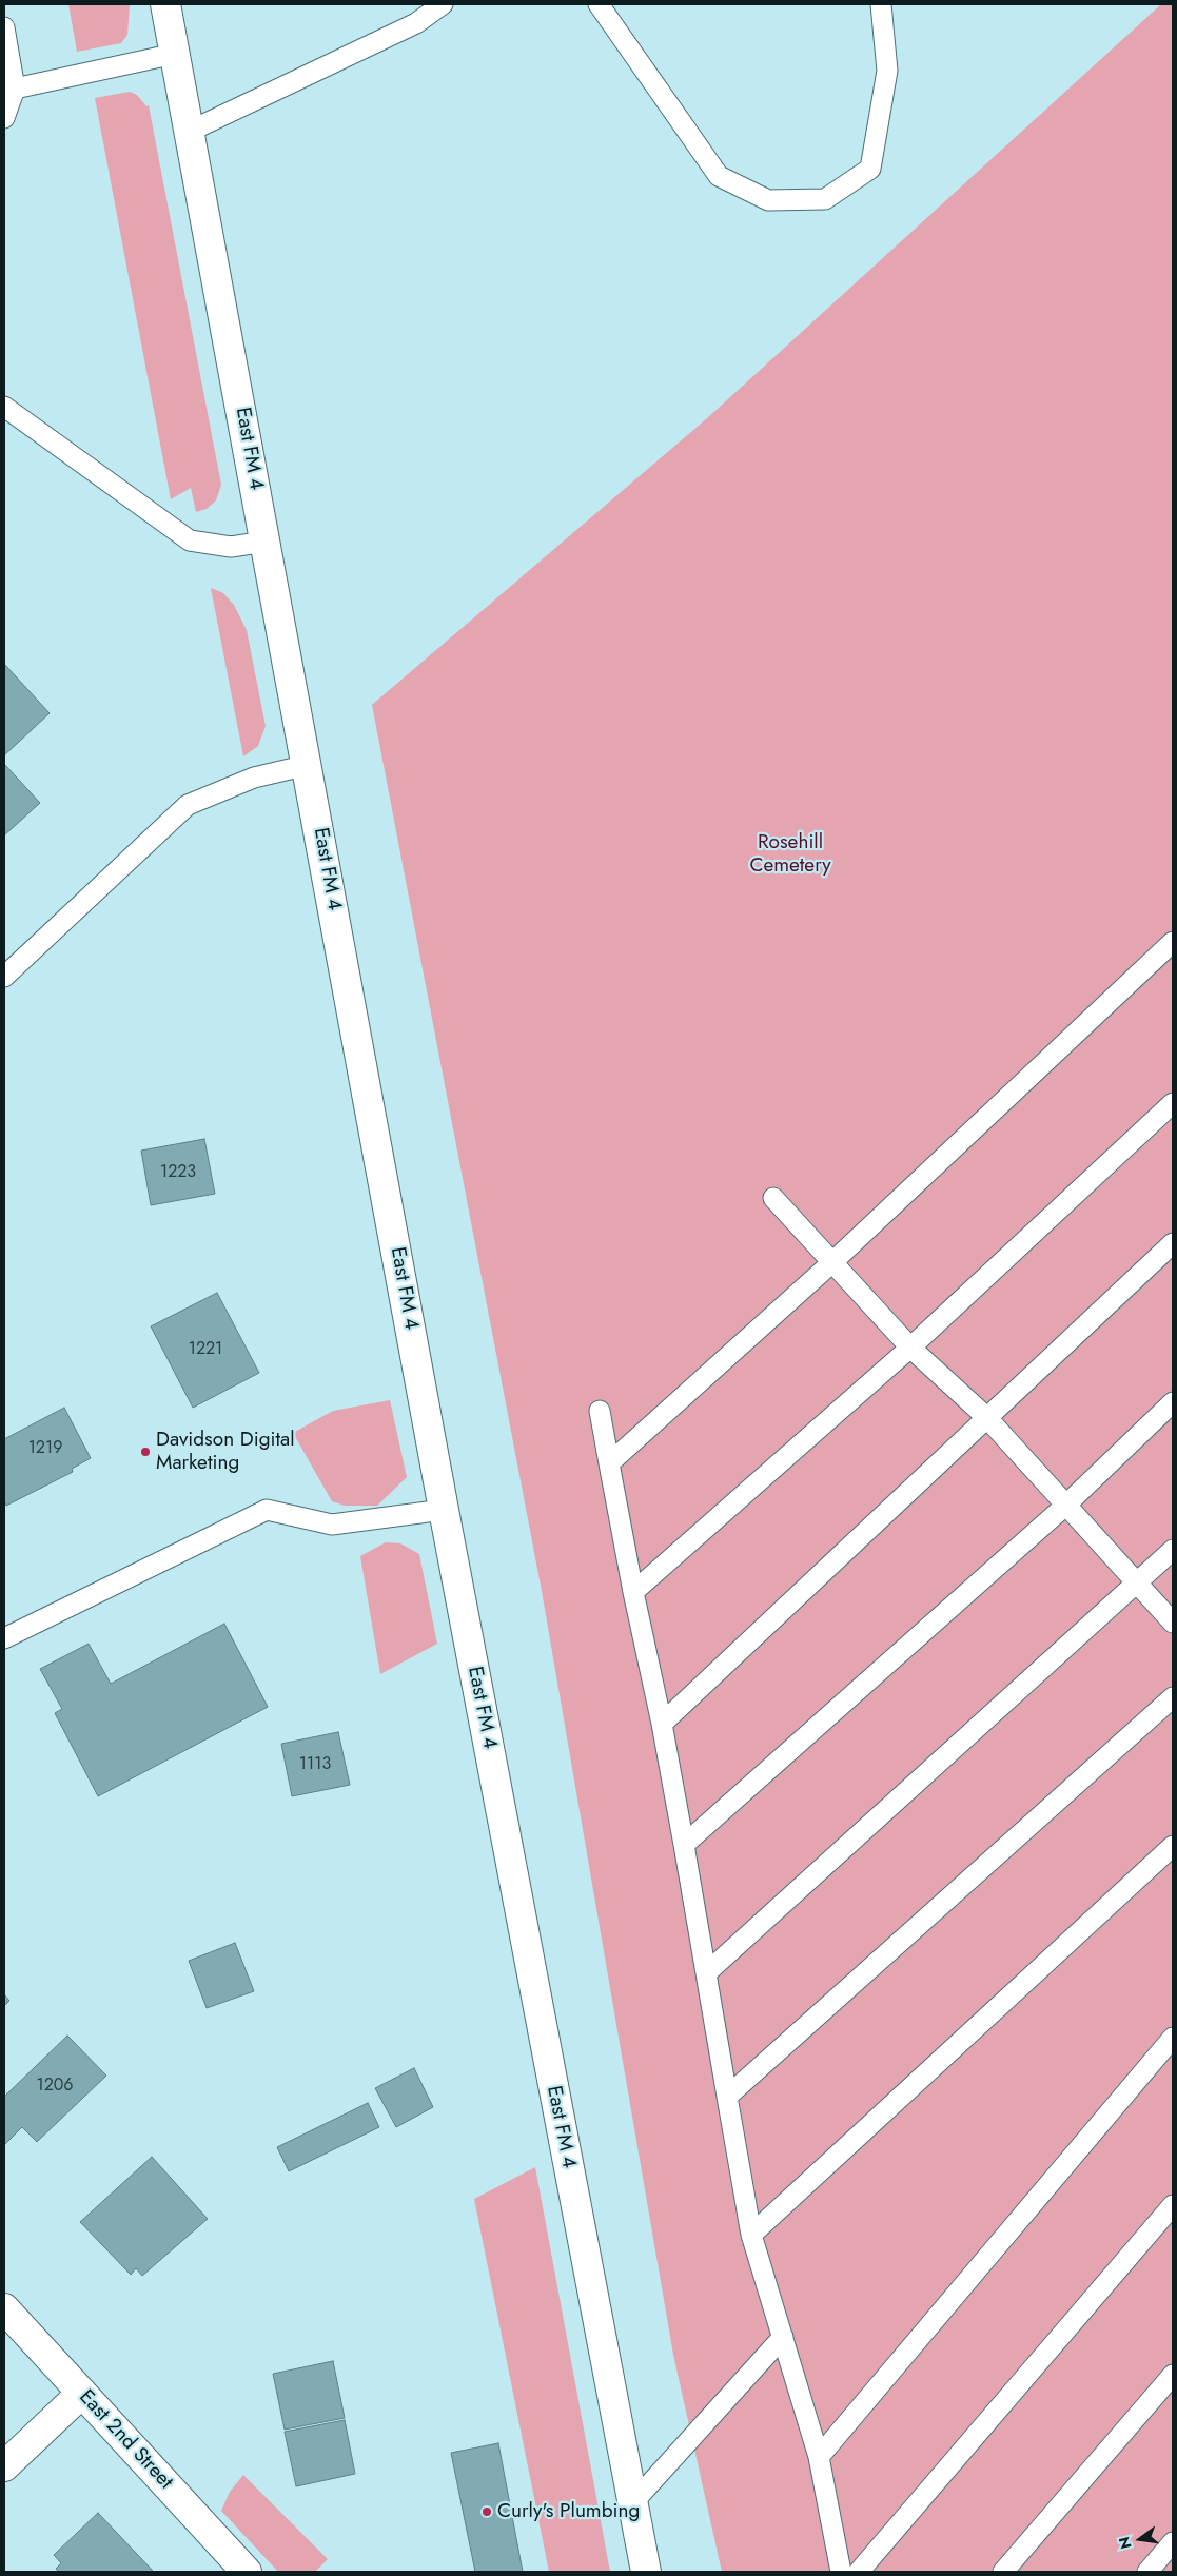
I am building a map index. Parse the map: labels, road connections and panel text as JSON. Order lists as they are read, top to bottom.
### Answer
{
  "streets": {
    "main road": ["East FM 4", "East 2nd Street"]
  },
  "parks": ["Rosehill Cemetery"],
  "places": ["Davidson Digital Marketing", "Curly's Plumbing"],
  "house_numbers": [
    "1223",
    "1221",
    "1219",
    "1113",
    "1206"
  ],
  "north": "left"
}
